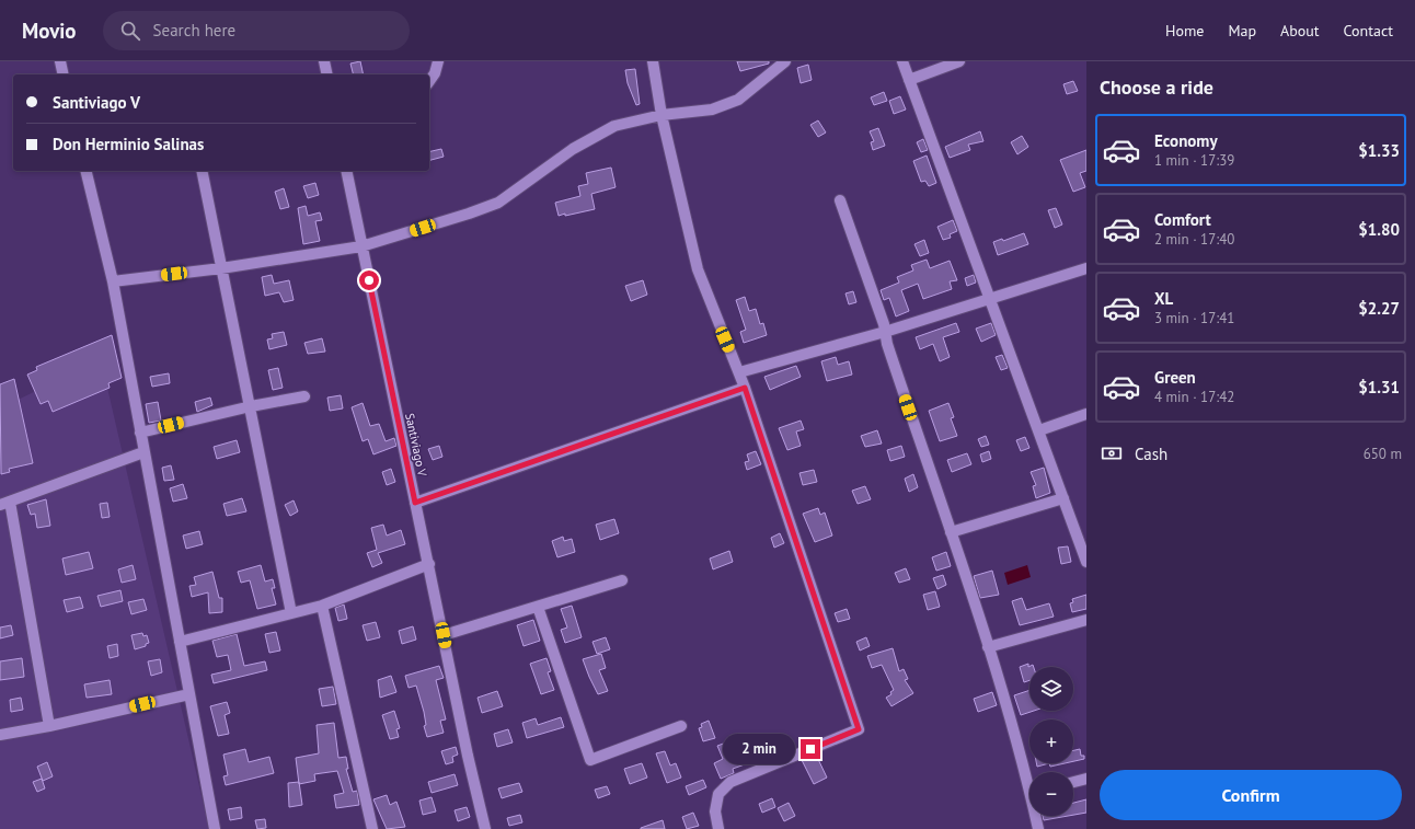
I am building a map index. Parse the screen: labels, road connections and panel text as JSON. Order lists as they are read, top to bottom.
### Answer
{
  "streets": {
    "street": ["Santiviago V"]
  },
  "page": {
    "header": "Movio",
    "search": "Search here",
    "nav": [
      "Home",
      "Map",
      "About",
      "Contact"
    ],
    "heading": "Choose a ride",
    "banner": ["Santiviago V", "Don Herminio Salinas"],
    "list": [
      {
        "name": "Economy",
        "note": "1 min · 17:39",
        "value": "$1.33"
      },
      {
        "name": "Comfort",
        "note": "2 min · 17:40",
        "value": "$1.80"
      },
      {
        "name": "XL",
        "note": "3 min · 17:41",
        "value": "$2.27"
      },
      {
        "name": "Green",
        "note": "4 min · 17:42",
        "value": "$1.31"
      }
    ],
    "pay": ["Cash", "650 m"],
    "map_buttons": ["+", "−"],
    "bubble": "2 min",
    "buttons": "Confirm"
  }
}
